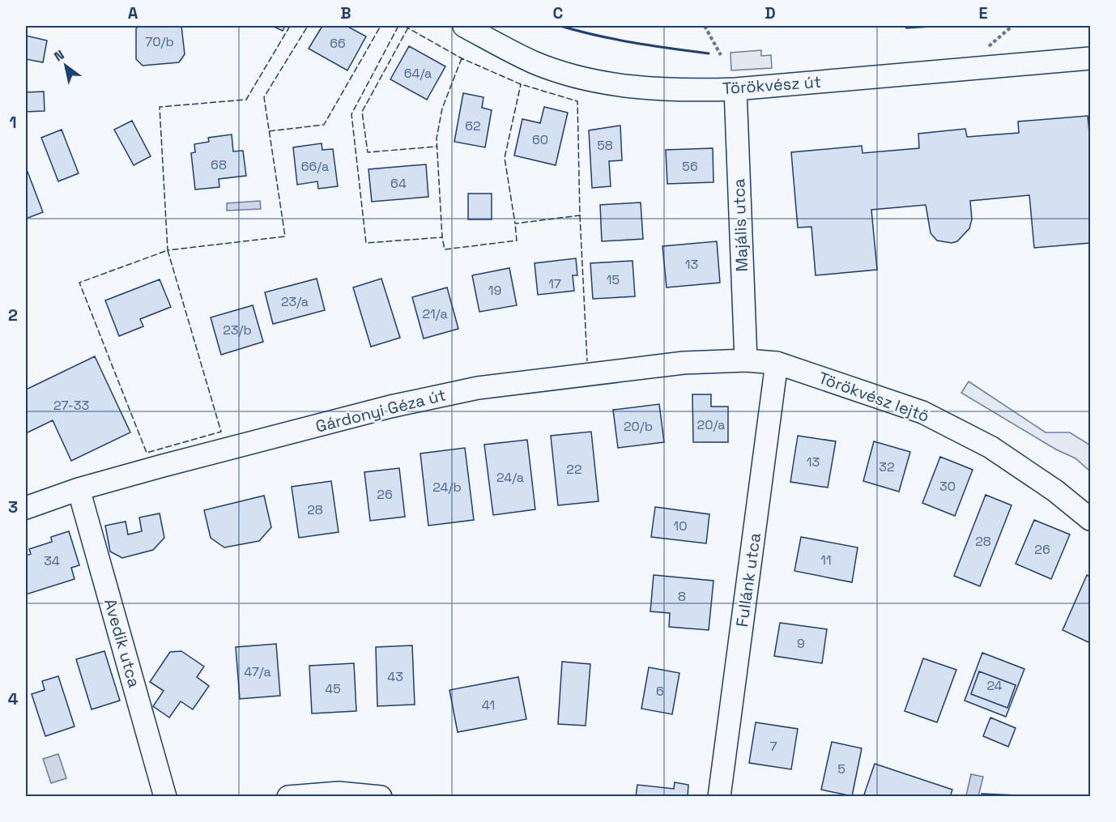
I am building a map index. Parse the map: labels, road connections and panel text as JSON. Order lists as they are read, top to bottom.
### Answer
{
  "streets": {
    "street": [
      "Törökvész út",
      "Majális utca",
      "Törökvész lejtő",
      "Gárdonyi Géza út",
      "Fullánk utca",
      "Avedik utca"
    ]
  },
  "crossings": [
    ["Törökvész út", "Majális utca"],
    ["Majális utca", "Törökvész lejtő"],
    ["Majális utca", "Gárdonyi Géza út"],
    ["Törökvész lejtő", "Gárdonyi Géza út"],
    ["Törökvész lejtő", "Fullánk utca"],
    ["Gárdonyi Géza út", "Avedik utca"]
  ],
  "house_numbers": [
    "70/b",
    "66",
    "64/a",
    "62",
    "60",
    "58",
    "68",
    "66/a",
    "56",
    "64",
    "13",
    "15",
    "17",
    "19",
    "23/a",
    "21/a",
    "23/b",
    "27-33",
    "20/a",
    "20/b",
    "13",
    "32",
    "22",
    "24/a",
    "30",
    "24/b",
    "26",
    "28",
    "10",
    "28",
    "26",
    "11",
    "34",
    "8",
    "9",
    "47/a",
    "43",
    "24",
    "45",
    "6",
    "41",
    "7",
    "5"
  ],
  "north": "top left",
  "grid": {
    "columns": [
      "A",
      "B",
      "C",
      "D",
      "E"
    ],
    "rows": [
      "1",
      "2",
      "3",
      "4"
    ]
  }
}
